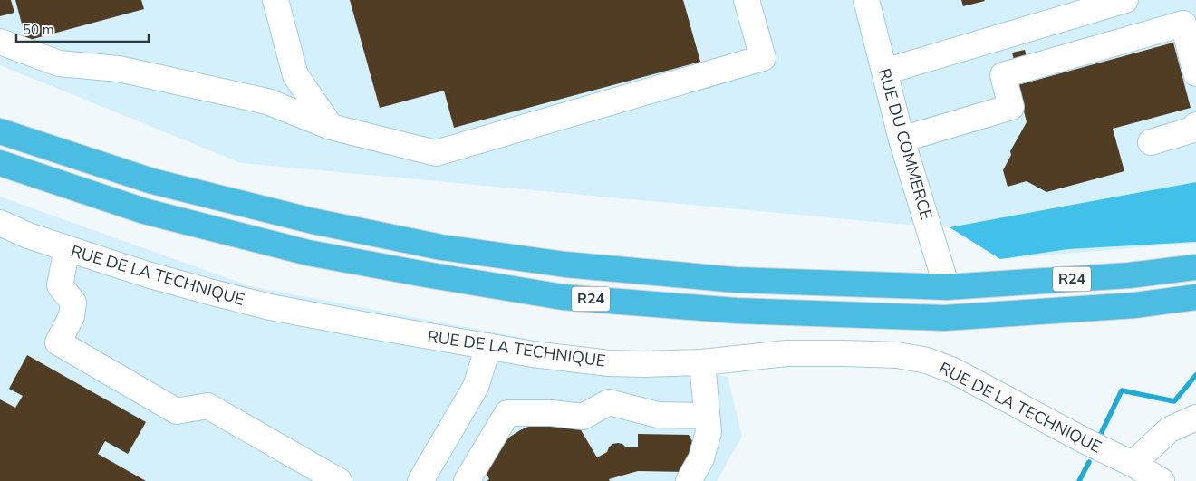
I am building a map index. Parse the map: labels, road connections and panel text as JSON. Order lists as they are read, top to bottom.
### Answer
{
  "streets": {
    "highway": ["R24"],
    "street": ["RUE DU COMMERCE", "RUE DE LA TECHNIQUE"]
  },
  "crossings": [
    ["RUE DU COMMERCE", "R24"]
  ],
  "scale_bar": "50 m"
}
